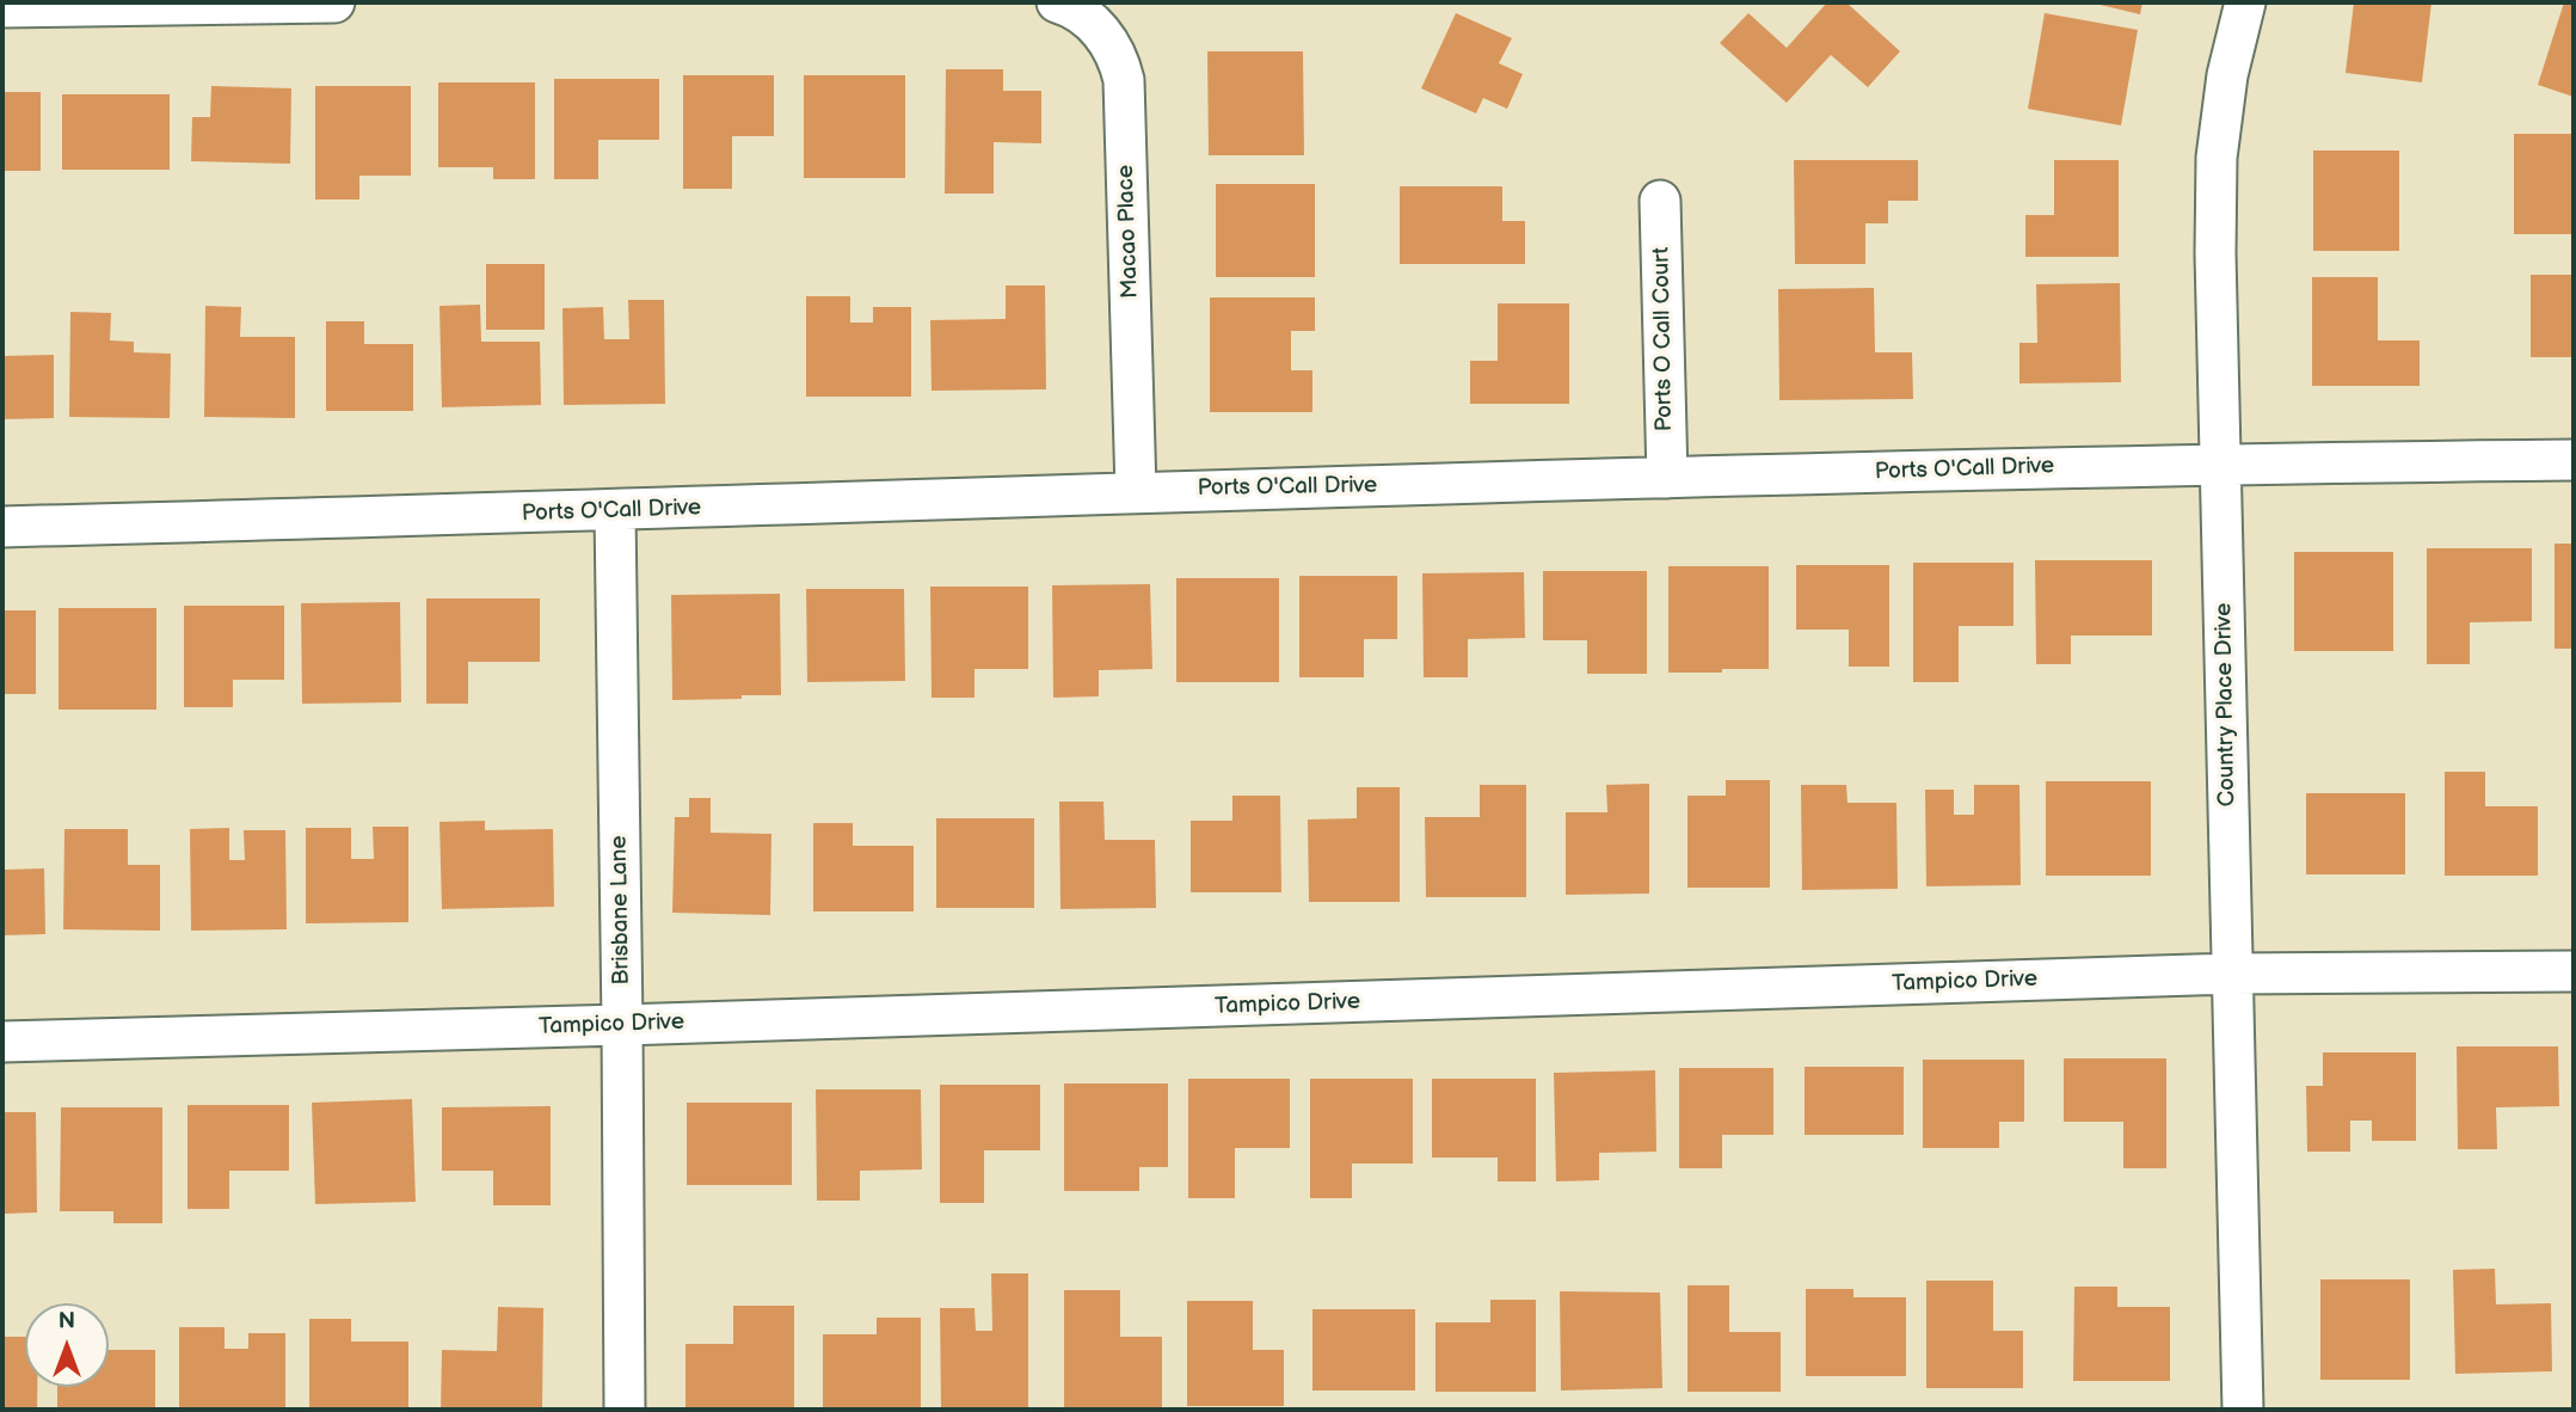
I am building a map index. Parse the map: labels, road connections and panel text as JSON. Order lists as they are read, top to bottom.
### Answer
{
  "streets": {
    "street": [
      "Macao Place",
      "Ports O Call Court",
      "Ports O'Call Drive",
      "Country Place Drive",
      "Brisbane Lane",
      "Tampico Drive"
    ]
  },
  "crossings": [
    ["Macao Place", "Ports O'Call Drive"],
    ["Ports O Call Court", "Ports O'Call Drive"],
    ["Ports O'Call Drive", "Country Place Drive"],
    ["Ports O'Call Drive", "Brisbane Lane"],
    ["Country Place Drive", "Tampico Drive"],
    ["Brisbane Lane", "Tampico Drive"]
  ],
  "north": "top"
}
